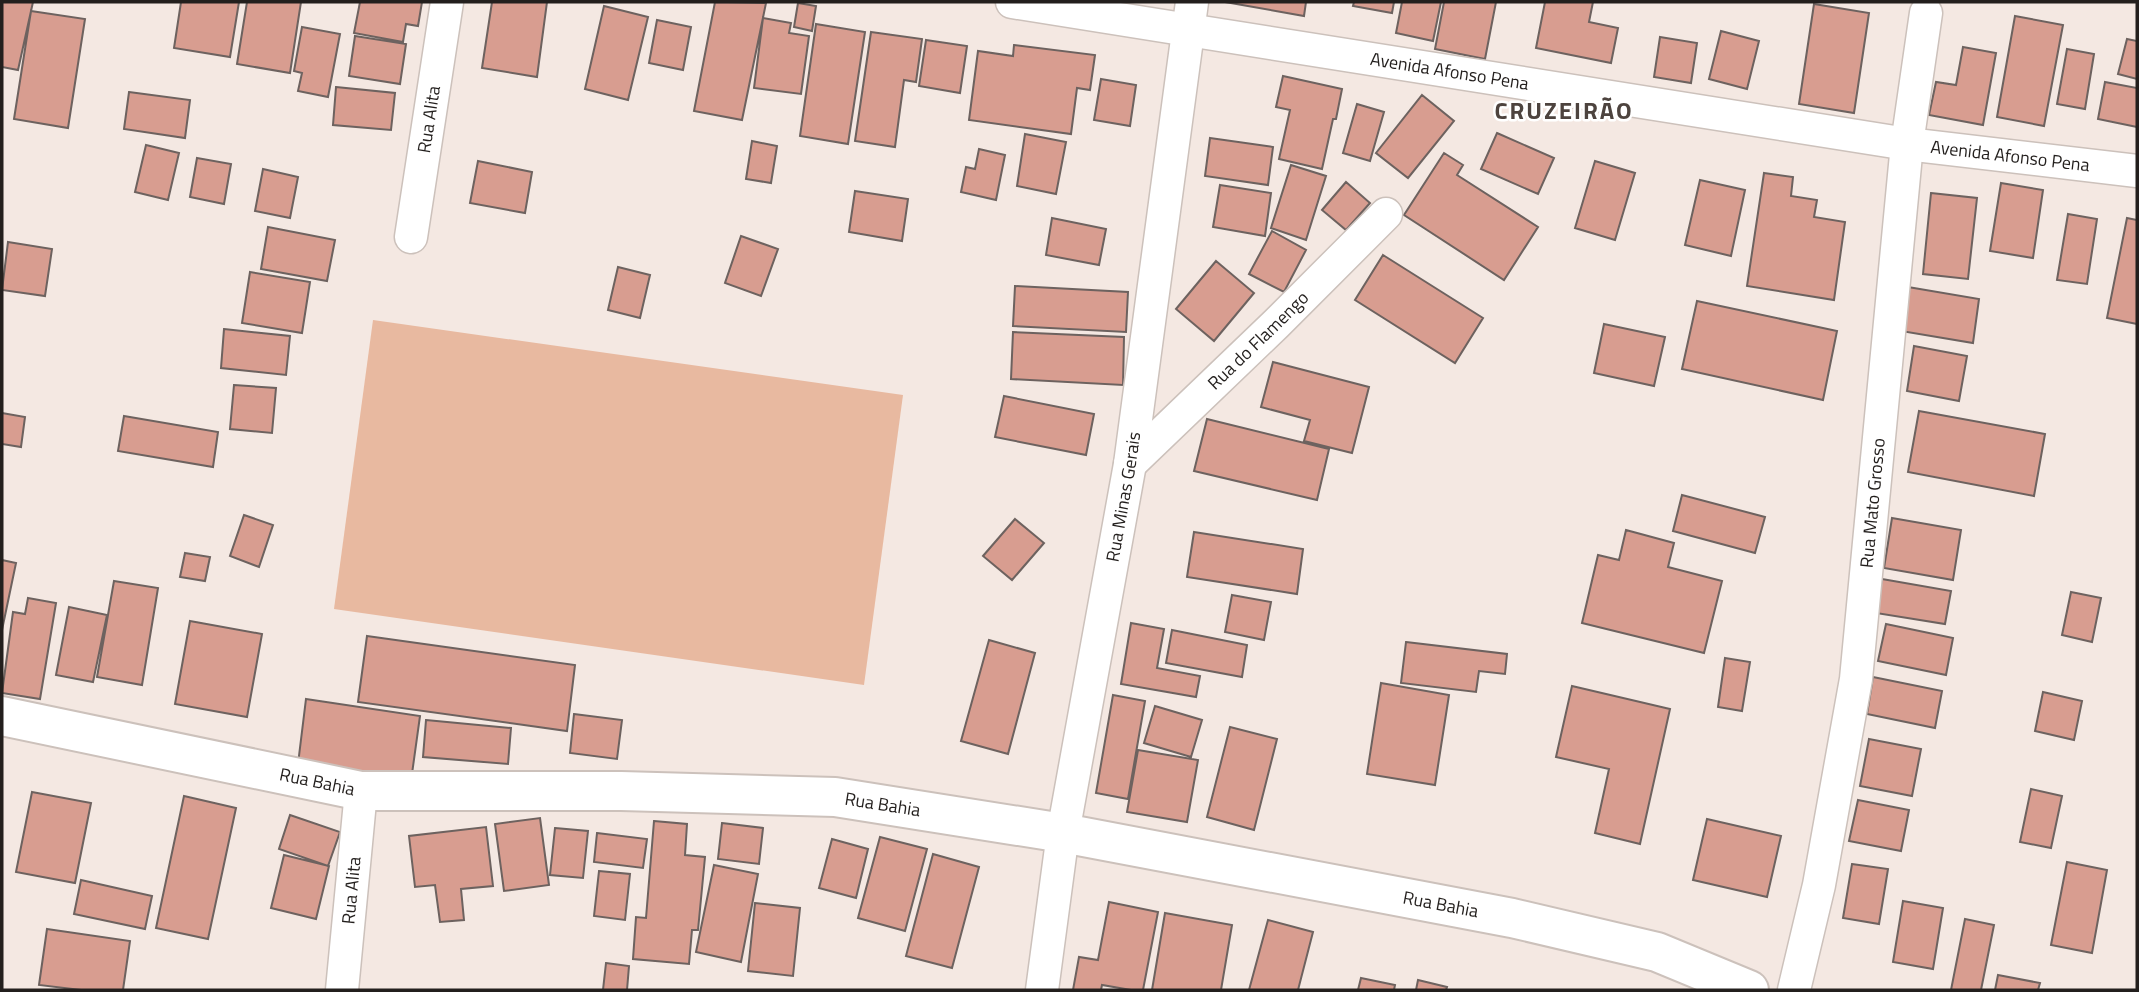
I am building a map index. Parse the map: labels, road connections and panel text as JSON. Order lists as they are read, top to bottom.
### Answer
{
  "streets": {
    "street": [
      "Avenida Afonso Pena",
      "Rua Alita",
      "Rua do Flamengo",
      "Rua Minas Gerais",
      "Rua Mato Grosso",
      "Rua Bahia"
    ]
  },
  "crossings": [
    ["Avenida Afonso Pena", "Rua Minas Gerais"],
    ["Avenida Afonso Pena", "Rua Mato Grosso"],
    ["Rua Alita", "Rua Bahia"],
    ["Rua do Flamengo", "Rua Minas Gerais"],
    ["Rua Minas Gerais", "Rua Bahia"]
  ],
  "districts": ["CRUZEIRÃO"]
}
